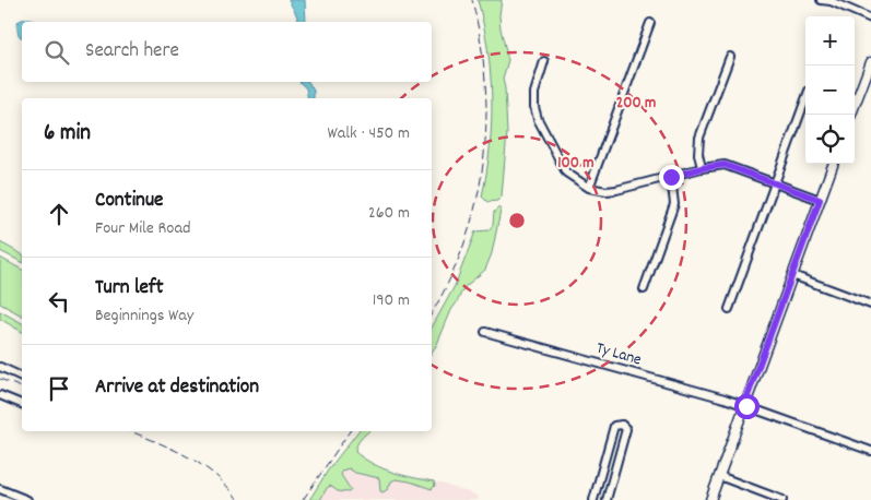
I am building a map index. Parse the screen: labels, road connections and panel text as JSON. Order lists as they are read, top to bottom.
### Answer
{
  "streets": {
    "street": ["Ty Lane"]
  },
  "page": {
    "map_buttons": ["+", "−"],
    "search": "Search here",
    "heading": ["6 min", "Walk · 450 m"],
    "list": [
      ["Continue", "Four Mile Road", "260 m"],
      ["Turn left", "Beginnings Way", "190 m"],
      "Arrive at destination"
    ]
  },
  "rings": ["200 m", "100 m"]
}
